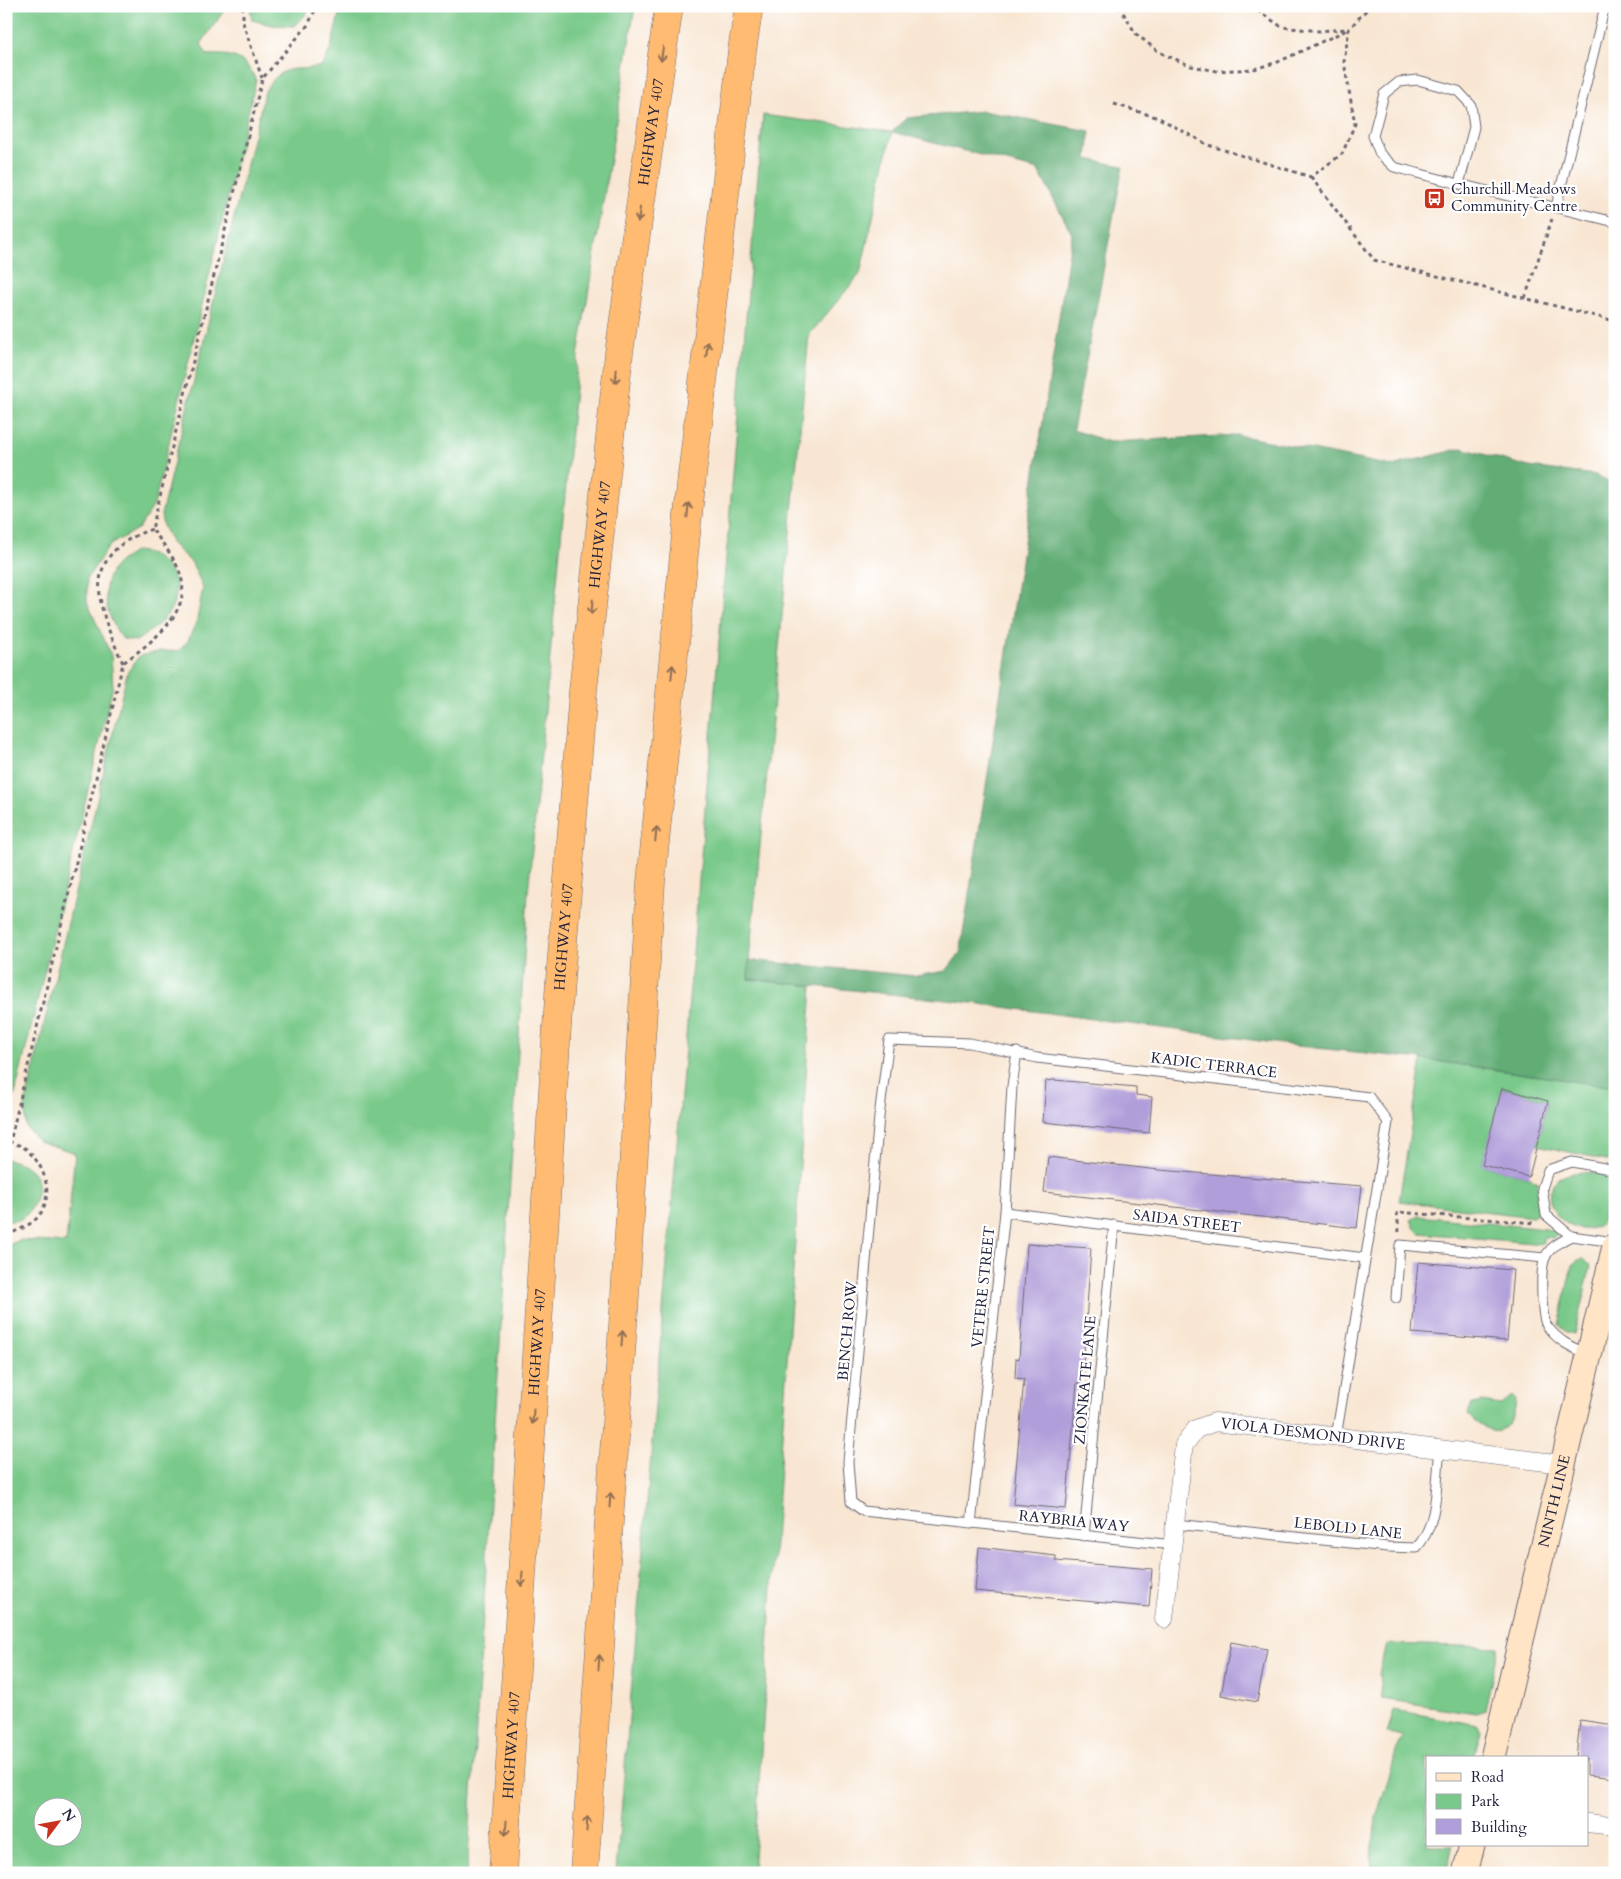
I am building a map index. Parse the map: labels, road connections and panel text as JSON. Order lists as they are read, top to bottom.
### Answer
{
  "streets": {
    "highway": ["HIGHWAY 407"],
    "main road": ["NINTH LINE"],
    "street": ["VIOLA DESMOND DRIVE"],
    "lane": [
      "KADIC TERRACE",
      "SAIDA STREET",
      "VETERE STREET",
      "BENCH ROW",
      "ZIONKATE LANE",
      "RAYBRIA WAY",
      "LEBOLD LANE"
    ]
  },
  "crossings": [
    ["KADIC TERRACE", "SAIDA STREET"],
    ["KADIC TERRACE", "VETERE STREET"],
    ["KADIC TERRACE", "BENCH ROW"],
    ["KADIC TERRACE", "VIOLA DESMOND DRIVE"],
    ["SAIDA STREET", "VETERE STREET"],
    ["SAIDA STREET", "ZIONKATE LANE"],
    ["VETERE STREET", "BENCH ROW"],
    ["VETERE STREET", "RAYBRIA WAY"],
    ["BENCH ROW", "RAYBRIA WAY"],
    ["ZIONKATE LANE", "RAYBRIA WAY"],
    ["VIOLA DESMOND DRIVE", "NINTH LINE"],
    ["VIOLA DESMOND DRIVE", "RAYBRIA WAY"],
    ["VIOLA DESMOND DRIVE", "LEBOLD LANE"]
  ],
  "places": {
    "bus stop": ["Churchill Meadows Community Centre"]
  },
  "legend": ["Road", "Park", "Building"],
  "north": "top right"
}
